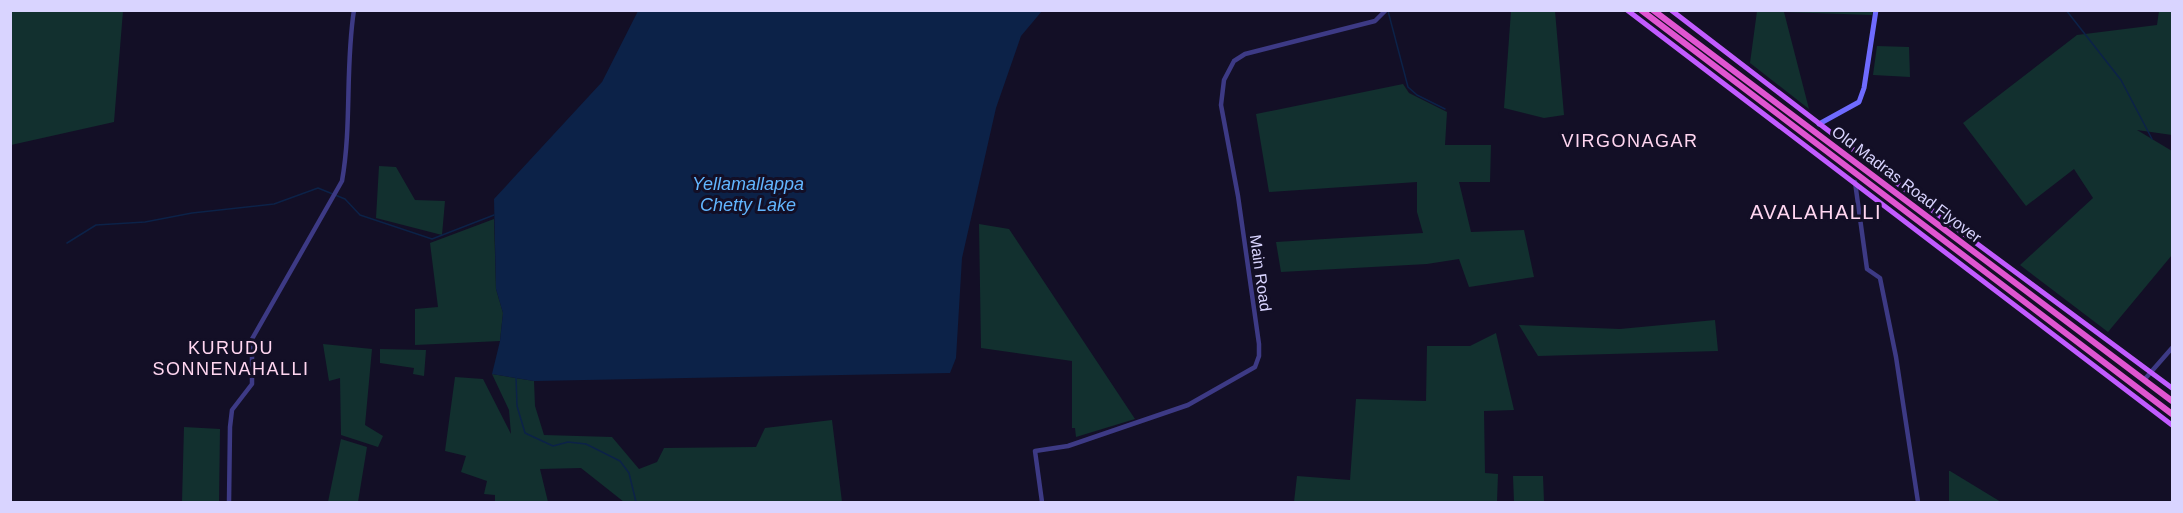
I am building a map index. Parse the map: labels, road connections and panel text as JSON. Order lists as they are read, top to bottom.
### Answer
{
  "streets": {
    "highway": ["Old Madras Road Flyover"],
    "street": ["Main Road"]
  },
  "districts": ["VIRGONAGAR", "AVALAHALLI", "KURUDU SONNENAHALLI"],
  "water": ["Yellamallappa Chetty Lake"]
}
